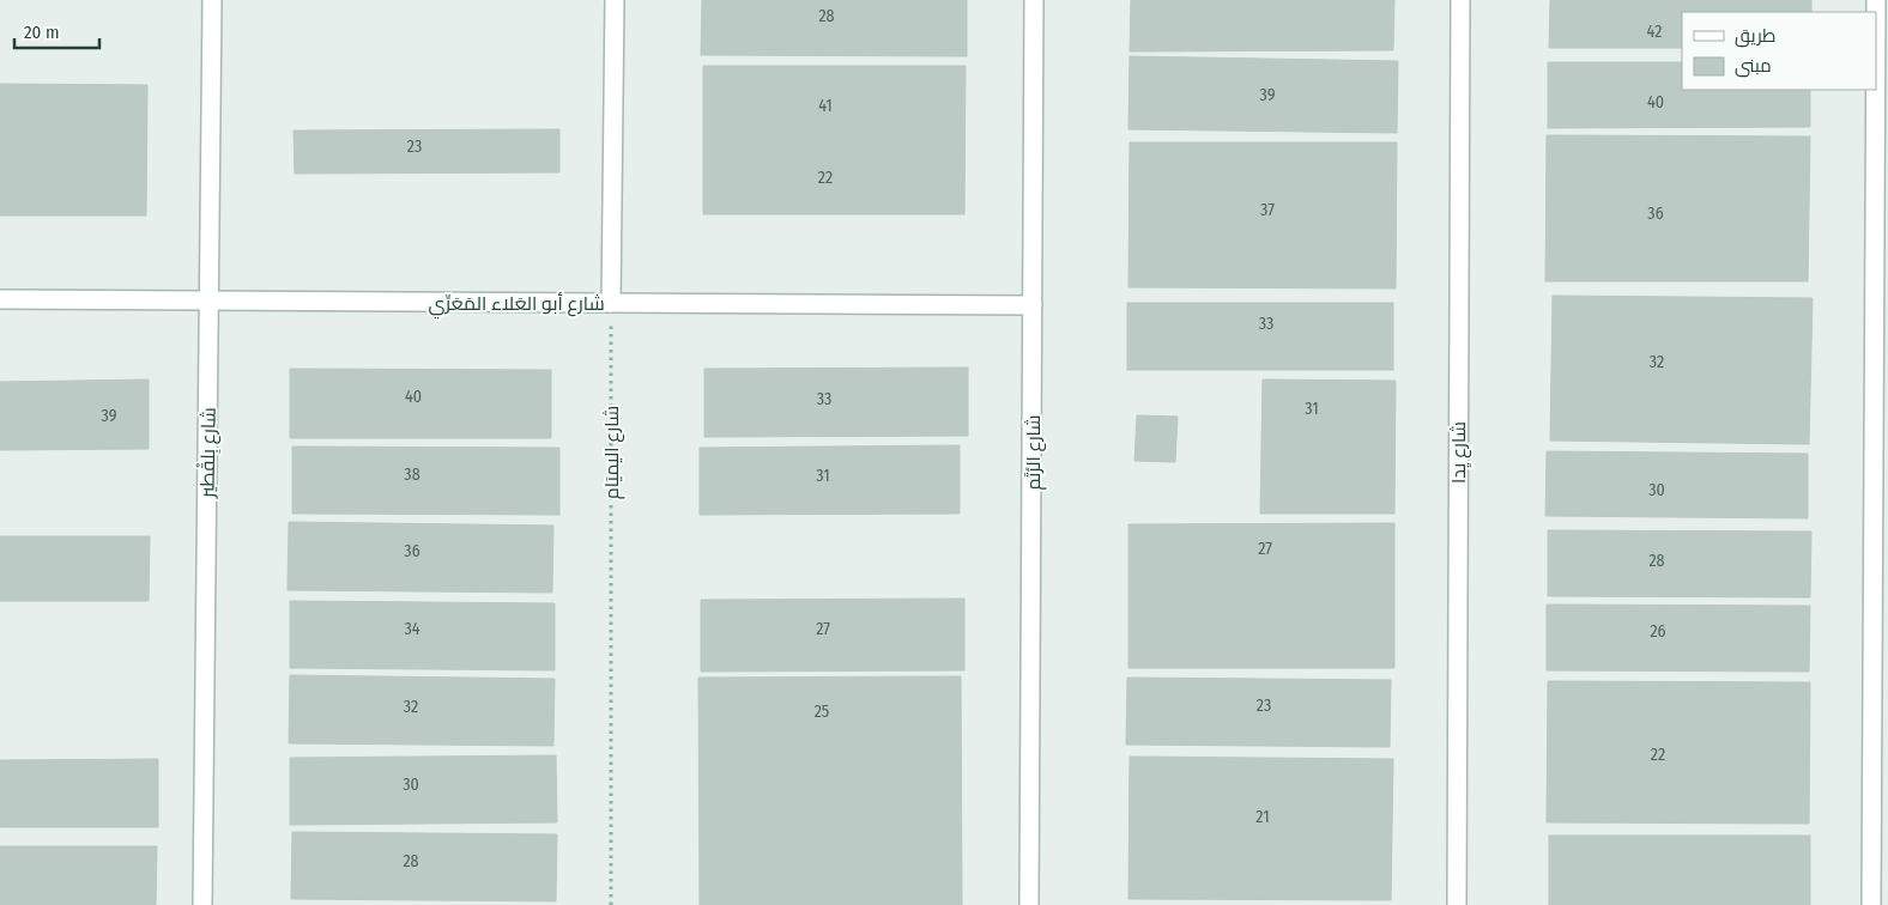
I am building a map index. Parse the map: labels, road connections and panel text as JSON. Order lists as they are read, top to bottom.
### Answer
{
  "streets": {
    "street": [
      "شارع أبو العَلاء المَعَرِّي",
      "شارع بِلقْطير",
      "شارع الرُتَم",
      "شارع يِدا"
    ],
    "path": ["شارع اليميَام"]
  },
  "crossings": [
    ["شارع أبو العَلاء المَعَرِّي", "شارع بِلقْطير"],
    ["شارع أبو العَلاء المَعَرِّي", "شارع اليميَام"],
    ["شارع أبو العَلاء المَعَرِّي", "شارع الرُتَم"]
  ],
  "house_numbers": [
    "28",
    "42",
    "39",
    "40",
    "41",
    "23",
    "22",
    "37",
    "36",
    "33",
    "32",
    "40",
    "33",
    "31",
    "39",
    "38",
    "31",
    "30",
    "27",
    "36",
    "28",
    "34",
    "27",
    "26",
    "23",
    "32",
    "25",
    "22",
    "30",
    "21",
    "28"
  ],
  "legend": ["طريق", "مبنى"],
  "scale_bar": "20 m"
}
